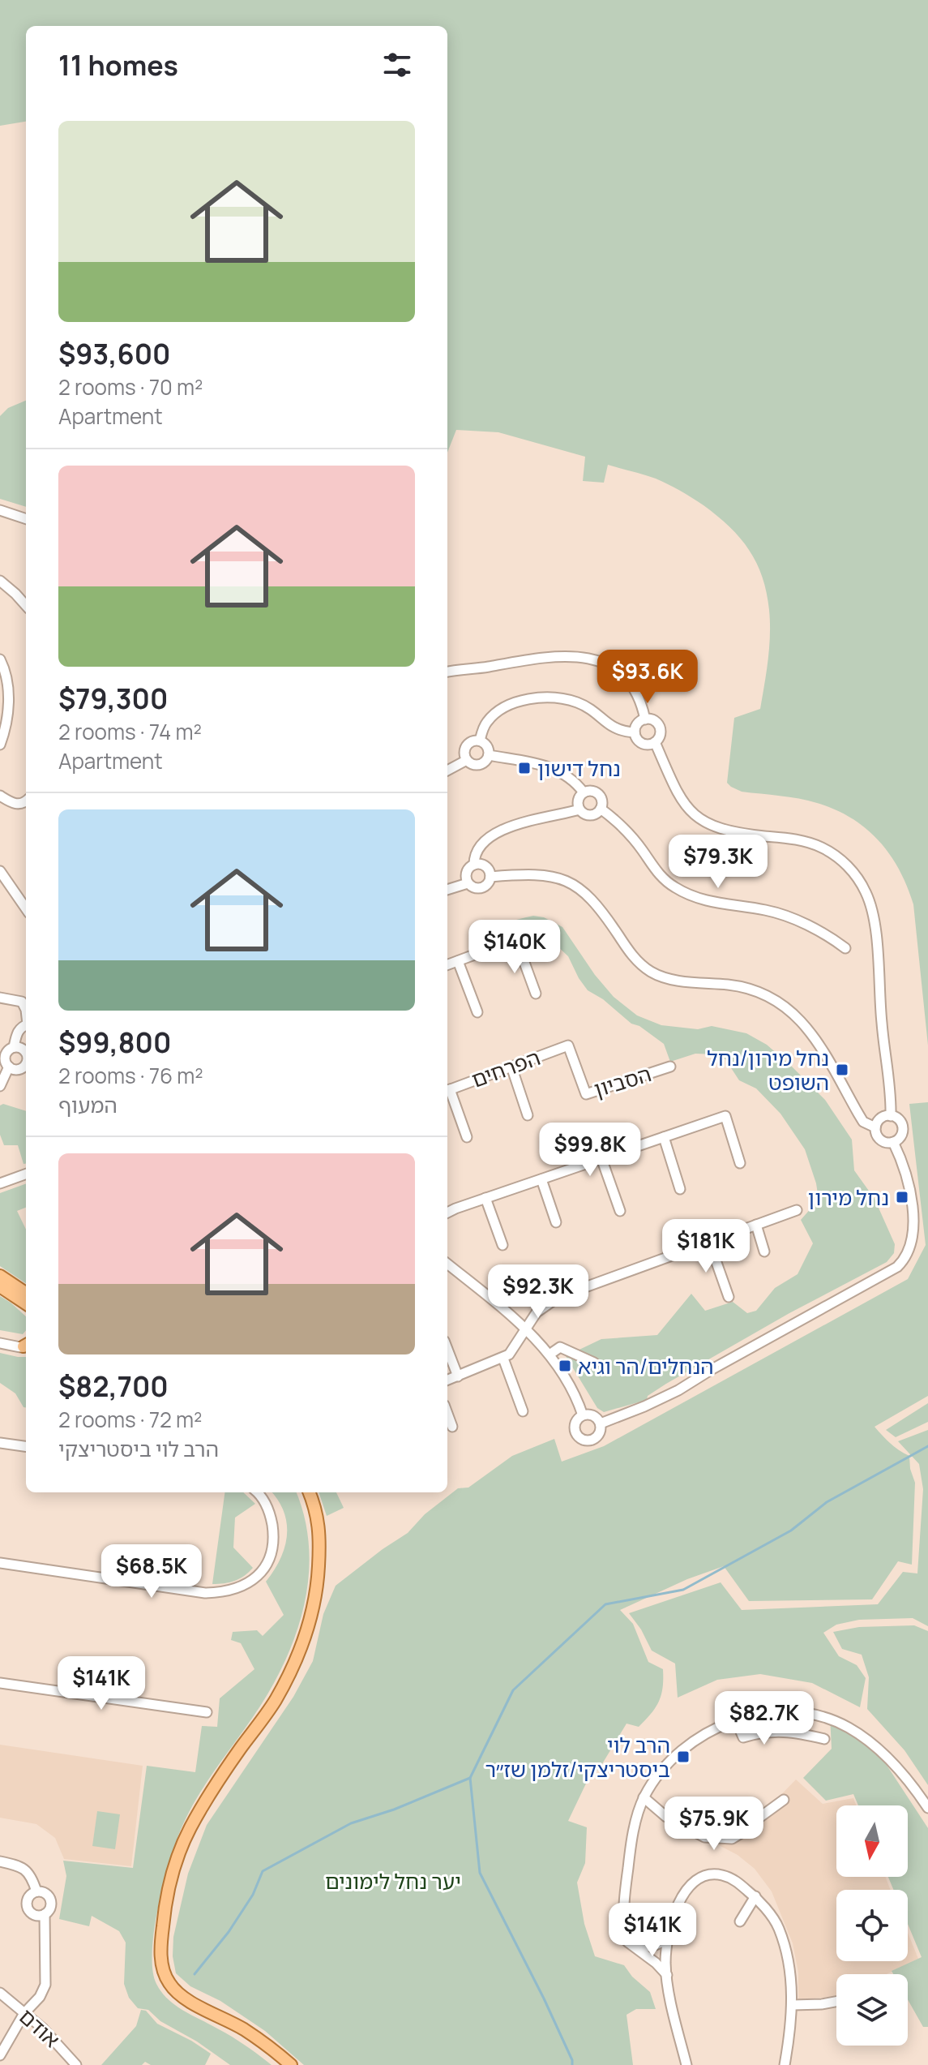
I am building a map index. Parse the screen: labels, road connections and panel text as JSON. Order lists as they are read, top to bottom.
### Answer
{
  "streets": {
    "street": ["הפרחים", "הסביון", "אודם"]
  },
  "crossings": [
    ["הפרחים", "הסביון"]
  ],
  "parks": ["יער נחל לימונים"],
  "places": {
    "transit": [
      "נחל דישון",
      "נחל מירון/נחל השופט",
      "נחל מירון",
      "הנחלים/הר וגיא",
      "הרב לוי ביסטריצקי/זלמן שז״ר"
    ]
  },
  "north": "bottom",
  "page": {
    "heading": "11 homes",
    "list": [
      {
        "name": "$93,600",
        "note": "2 rooms · 70 m² · Apartment"
      },
      {
        "name": "$79,300",
        "note": "2 rooms · 74 m² · Apartment"
      },
      {
        "name": "$99,800",
        "note": "2 rooms · 76 m² · המעוף"
      },
      {
        "name": "$82,700",
        "note": "2 rooms · 72 m² · הרב לוי ביסטריצקי"
      }
    ],
    "price": [
      "$93.6K",
      "$79.3K",
      "$140K",
      "$99.8K",
      "$181K",
      "$92.3K",
      "$68.5K",
      "$141K",
      "$82.7K",
      "$75.9K",
      "$141K"
    ]
  }
}
